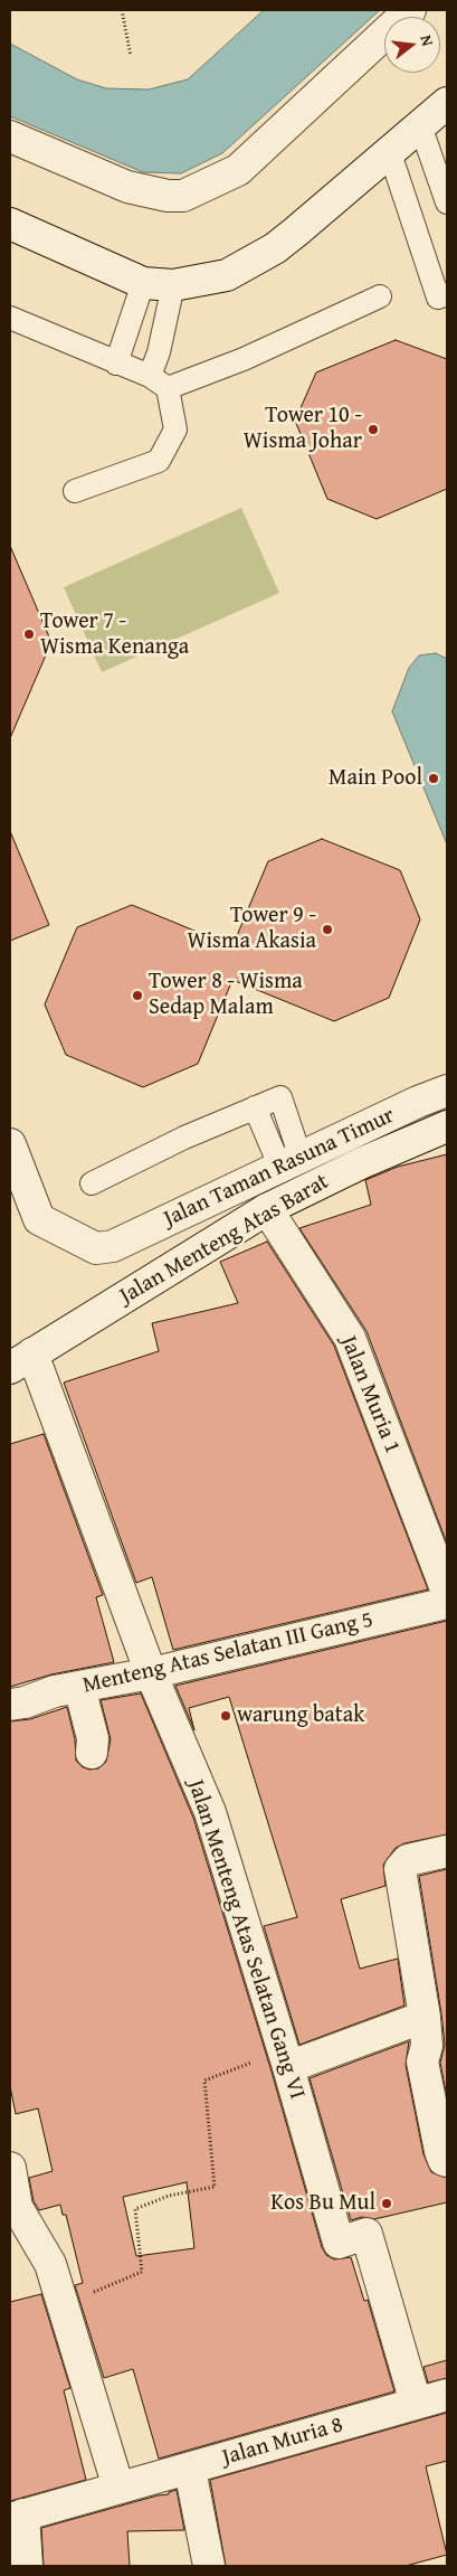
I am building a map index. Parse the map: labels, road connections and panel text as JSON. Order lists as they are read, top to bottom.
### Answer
{
  "streets": {
    "street": [
      "Jalan Taman Rasuna Timur",
      "Jalan Menteng Atas Barat",
      "Jalan Muria 1",
      "Menteng Atas Selatan III Gang 5",
      "Jalan Menteng Atas Selatan Gang VI",
      "Jalan Muria 8"
    ]
  },
  "crossings": [
    ["Jalan Menteng Atas Barat", "Jalan Muria 1"],
    ["Jalan Menteng Atas Barat", "Jalan Menteng Atas Selatan Gang VI"],
    ["Menteng Atas Selatan III Gang 5", "Jalan Menteng Atas Selatan Gang VI"],
    ["Jalan Menteng Atas Selatan Gang VI", "Jalan Muria 8"]
  ],
  "places": [
    "Tower 10 - Wisma Johar",
    "Tower 7 - Wisma Kenanga",
    "Main Pool",
    "Tower 9 - Wisma Akasia",
    "Tower 8 - Wisma Sedap Malam",
    "warung batak",
    "Kos Bu Mul"
  ],
  "north": "right"
}
